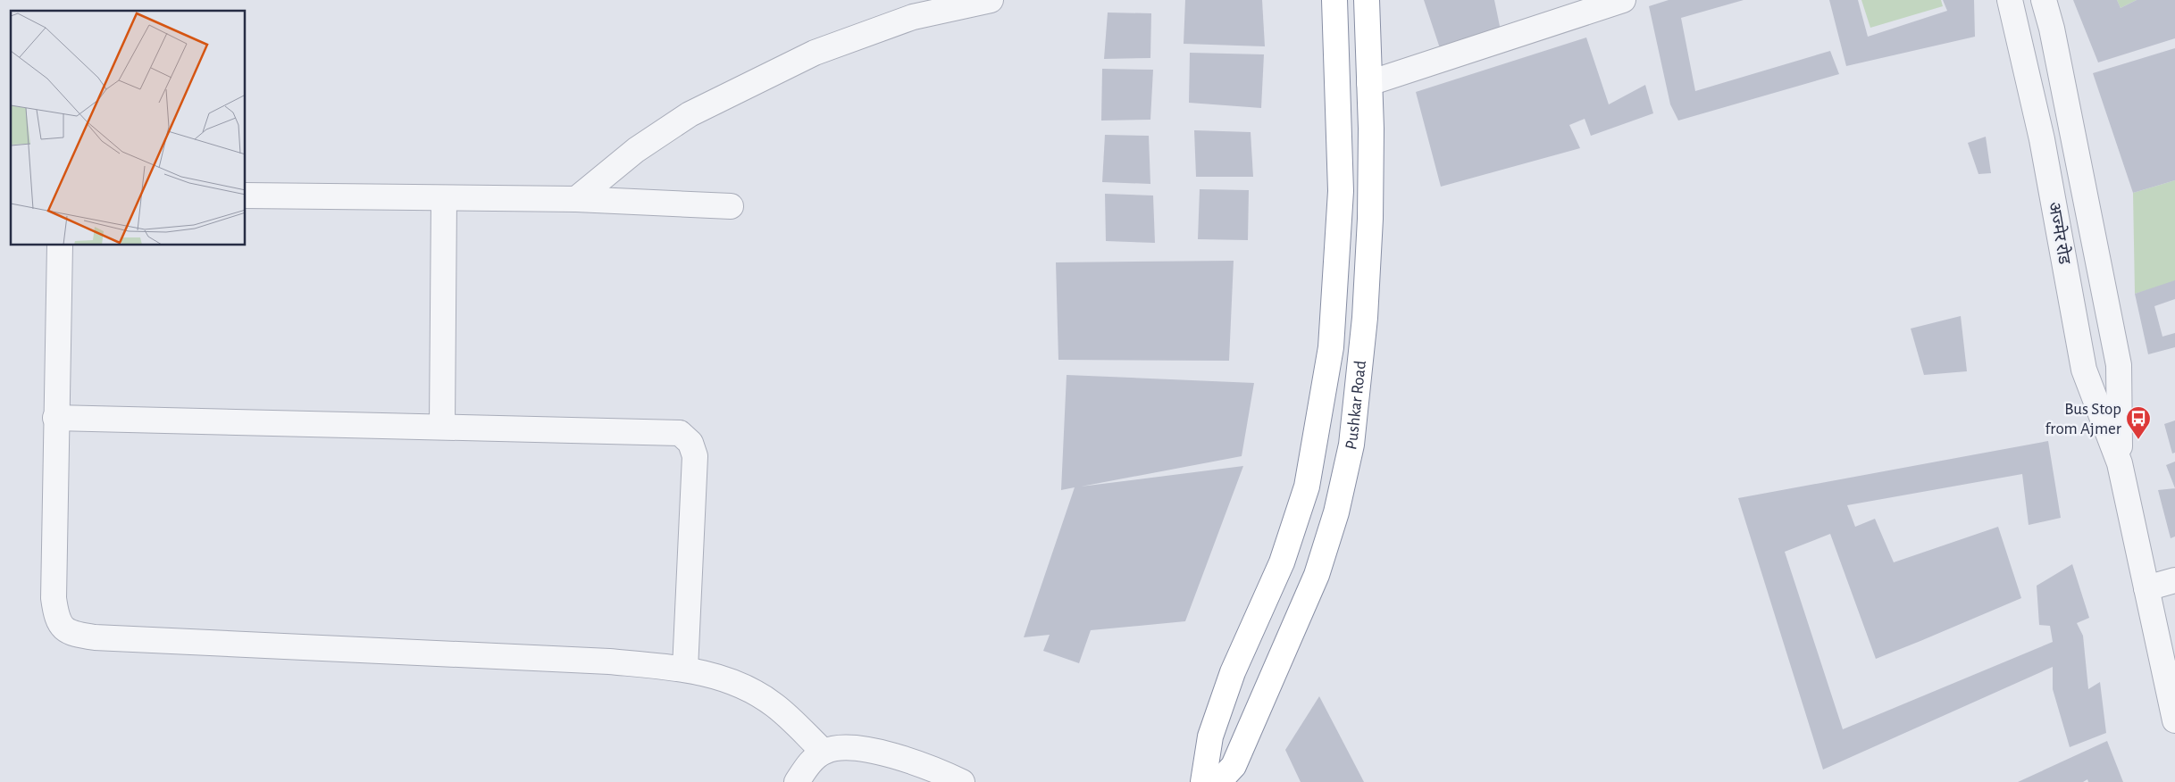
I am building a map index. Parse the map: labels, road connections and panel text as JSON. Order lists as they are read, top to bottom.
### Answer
{
  "streets": {
    "highway": ["Pushkar Road"],
    "street": ["अज्मेर रोड"]
  },
  "places": {
    "bus stop": ["Bus Stop from Ajmer"]
  }
}
